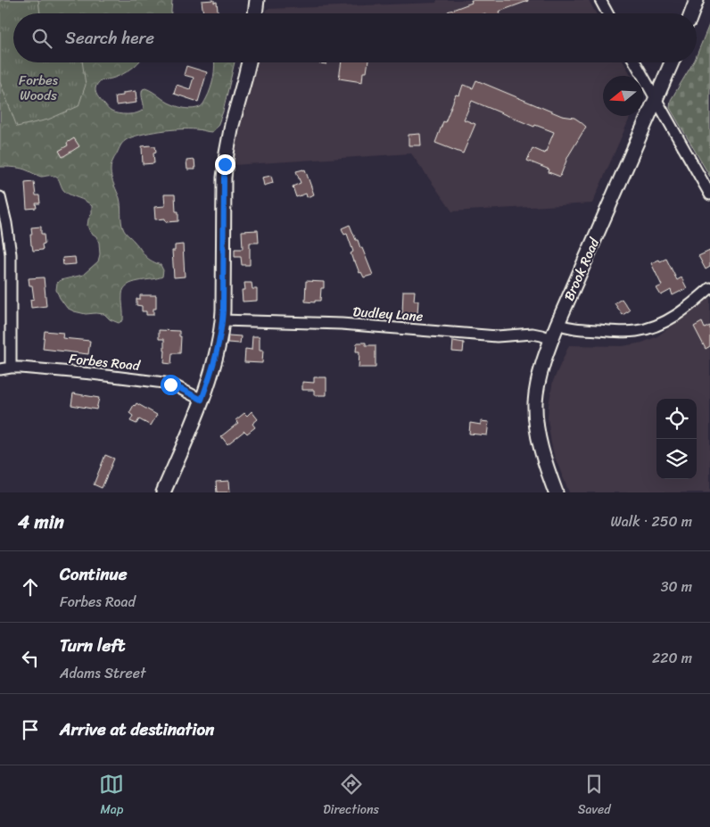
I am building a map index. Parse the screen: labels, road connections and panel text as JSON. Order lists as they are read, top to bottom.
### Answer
{
  "streets": {
    "main road": ["Brook Road"],
    "street": ["Dudley Lane", "Forbes Road"]
  },
  "crossings": [
    ["Brook Road", "Dudley Lane"]
  ],
  "parks": ["Forbes Woods"],
  "north": "left",
  "page": {
    "search": "Search here",
    "heading": ["4 min", "Walk · 250 m"],
    "list": [
      ["Continue", "Forbes Road", "30 m"],
      ["Turn left", "Adams Street", "220 m"],
      "Arrive at destination"
    ],
    "nav": ["Map", "Directions", "Saved"]
  }
}
